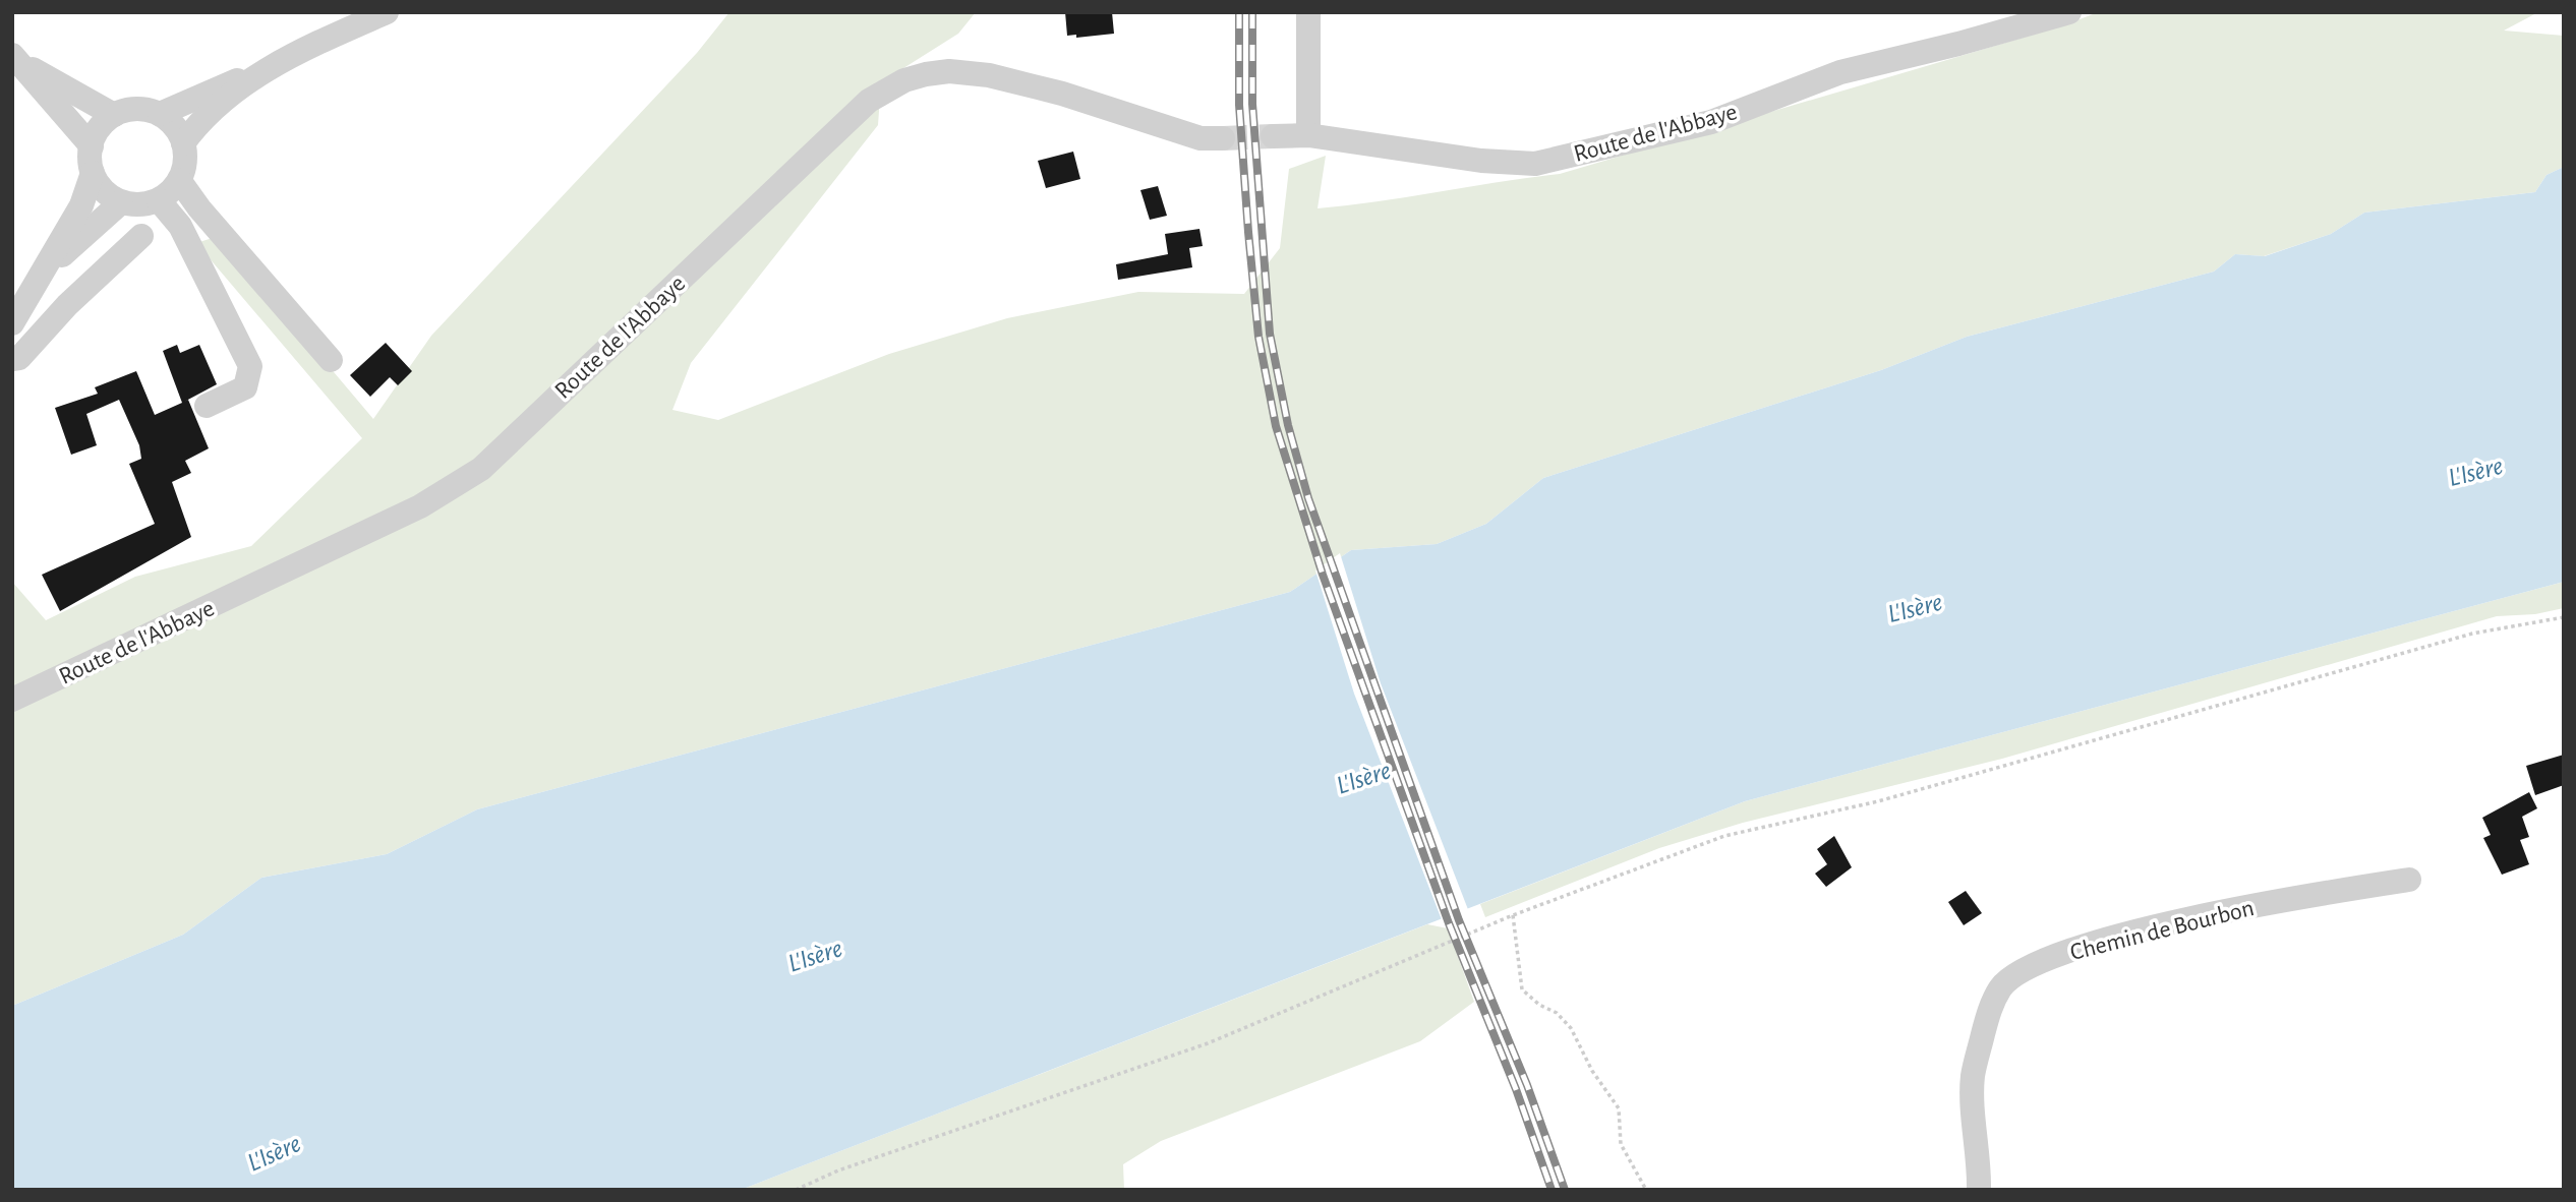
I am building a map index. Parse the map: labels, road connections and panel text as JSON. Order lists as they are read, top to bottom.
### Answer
{
  "streets": {
    "street": ["Route de l'Abbaye", "Chemin de Bourbon"]
  },
  "water": ["L'Isère"]
}
